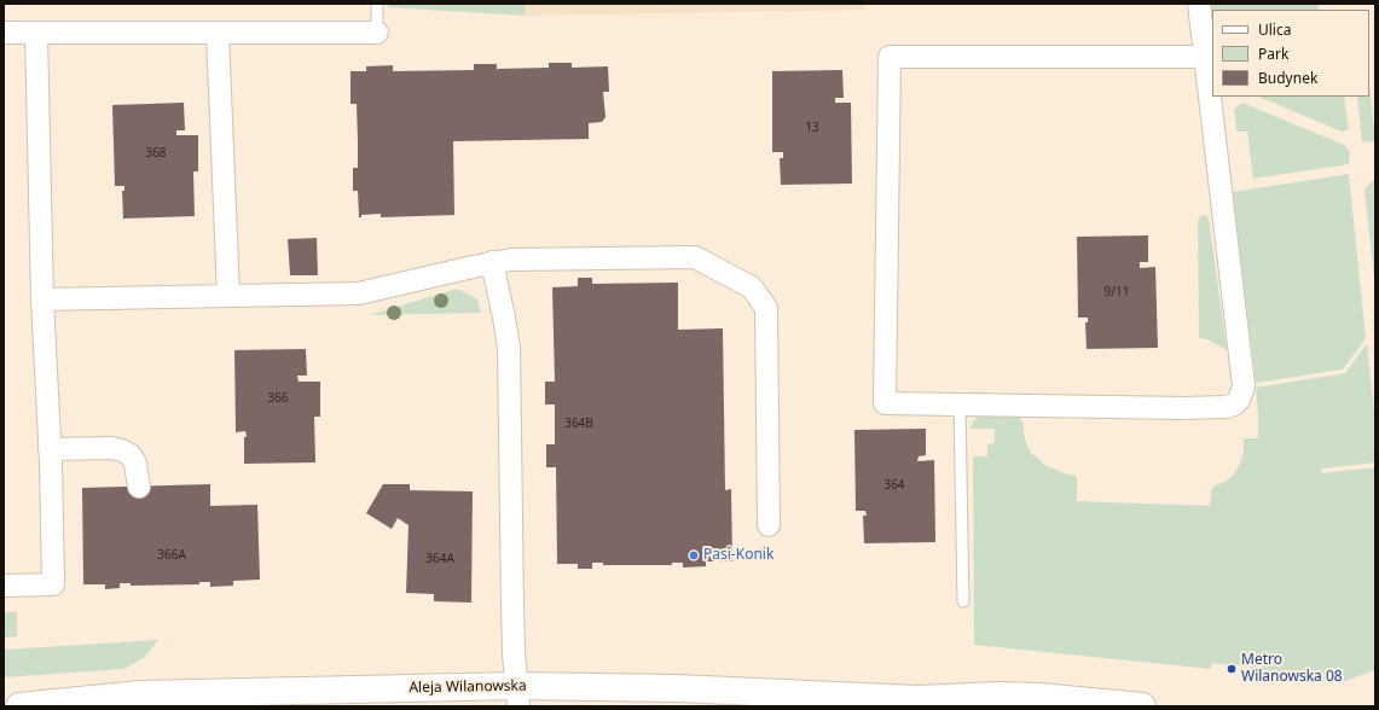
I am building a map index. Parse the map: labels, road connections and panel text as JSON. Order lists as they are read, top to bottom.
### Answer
{
  "streets": {
    "main road": ["Aleja Wilanowska"]
  },
  "places": ["Pasi-Konik", "Metro Wilanowska 08"],
  "house_numbers": [
    "13",
    "368",
    "9/11",
    "366",
    "364B",
    "364",
    "366A",
    "364A"
  ],
  "legend": ["Ulica", "Park", "Budynek"]
}
